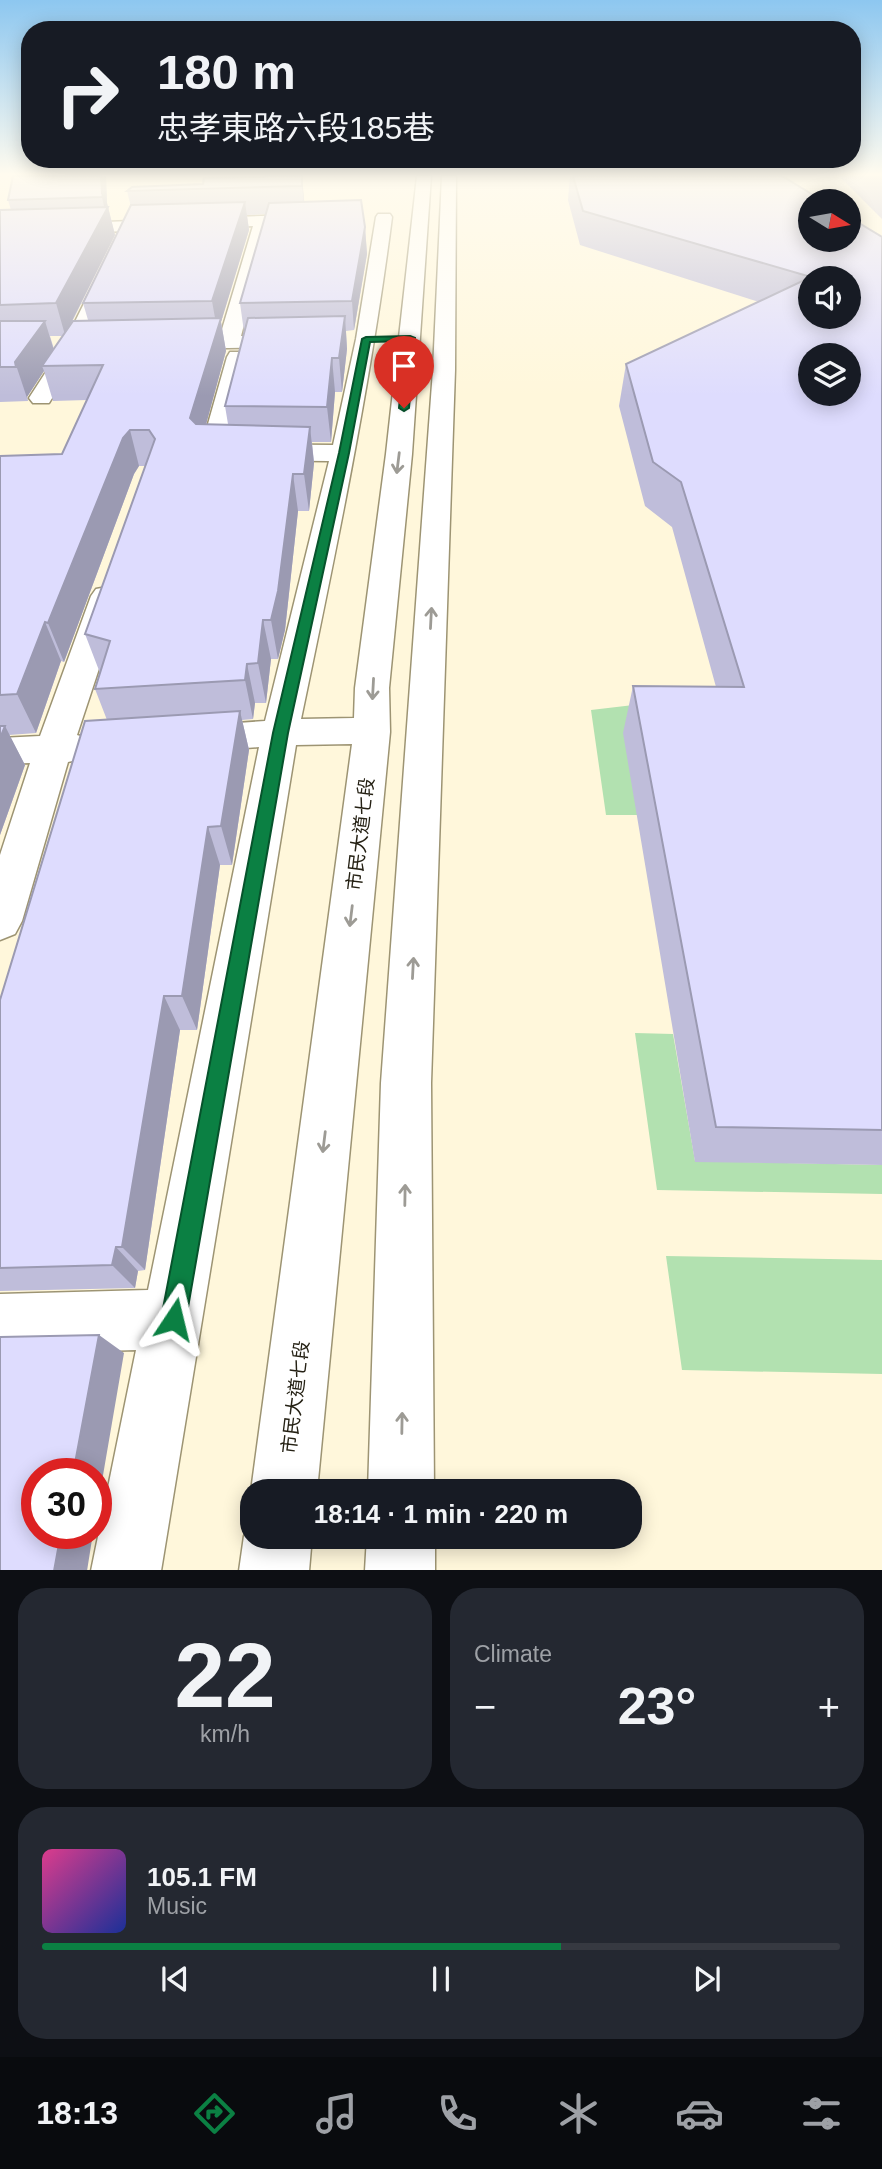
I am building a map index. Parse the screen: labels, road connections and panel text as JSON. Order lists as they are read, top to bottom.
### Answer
{
  "streets": {
    "street": ["市民大道七段"]
  },
  "north": "right",
  "page": {
    "turn": ["180 m", "忠孝東路六段185巷"],
    "limit": "30",
    "trip": "18:14 · 1 min · 220 m",
    "tile": [
      ["22", "km/h"],
      "Climate"
    ],
    "heat": ["−", "23°", "+"],
    "song": ["105.1 FM", "Music"],
    "tabs": "18:13"
  }
}
